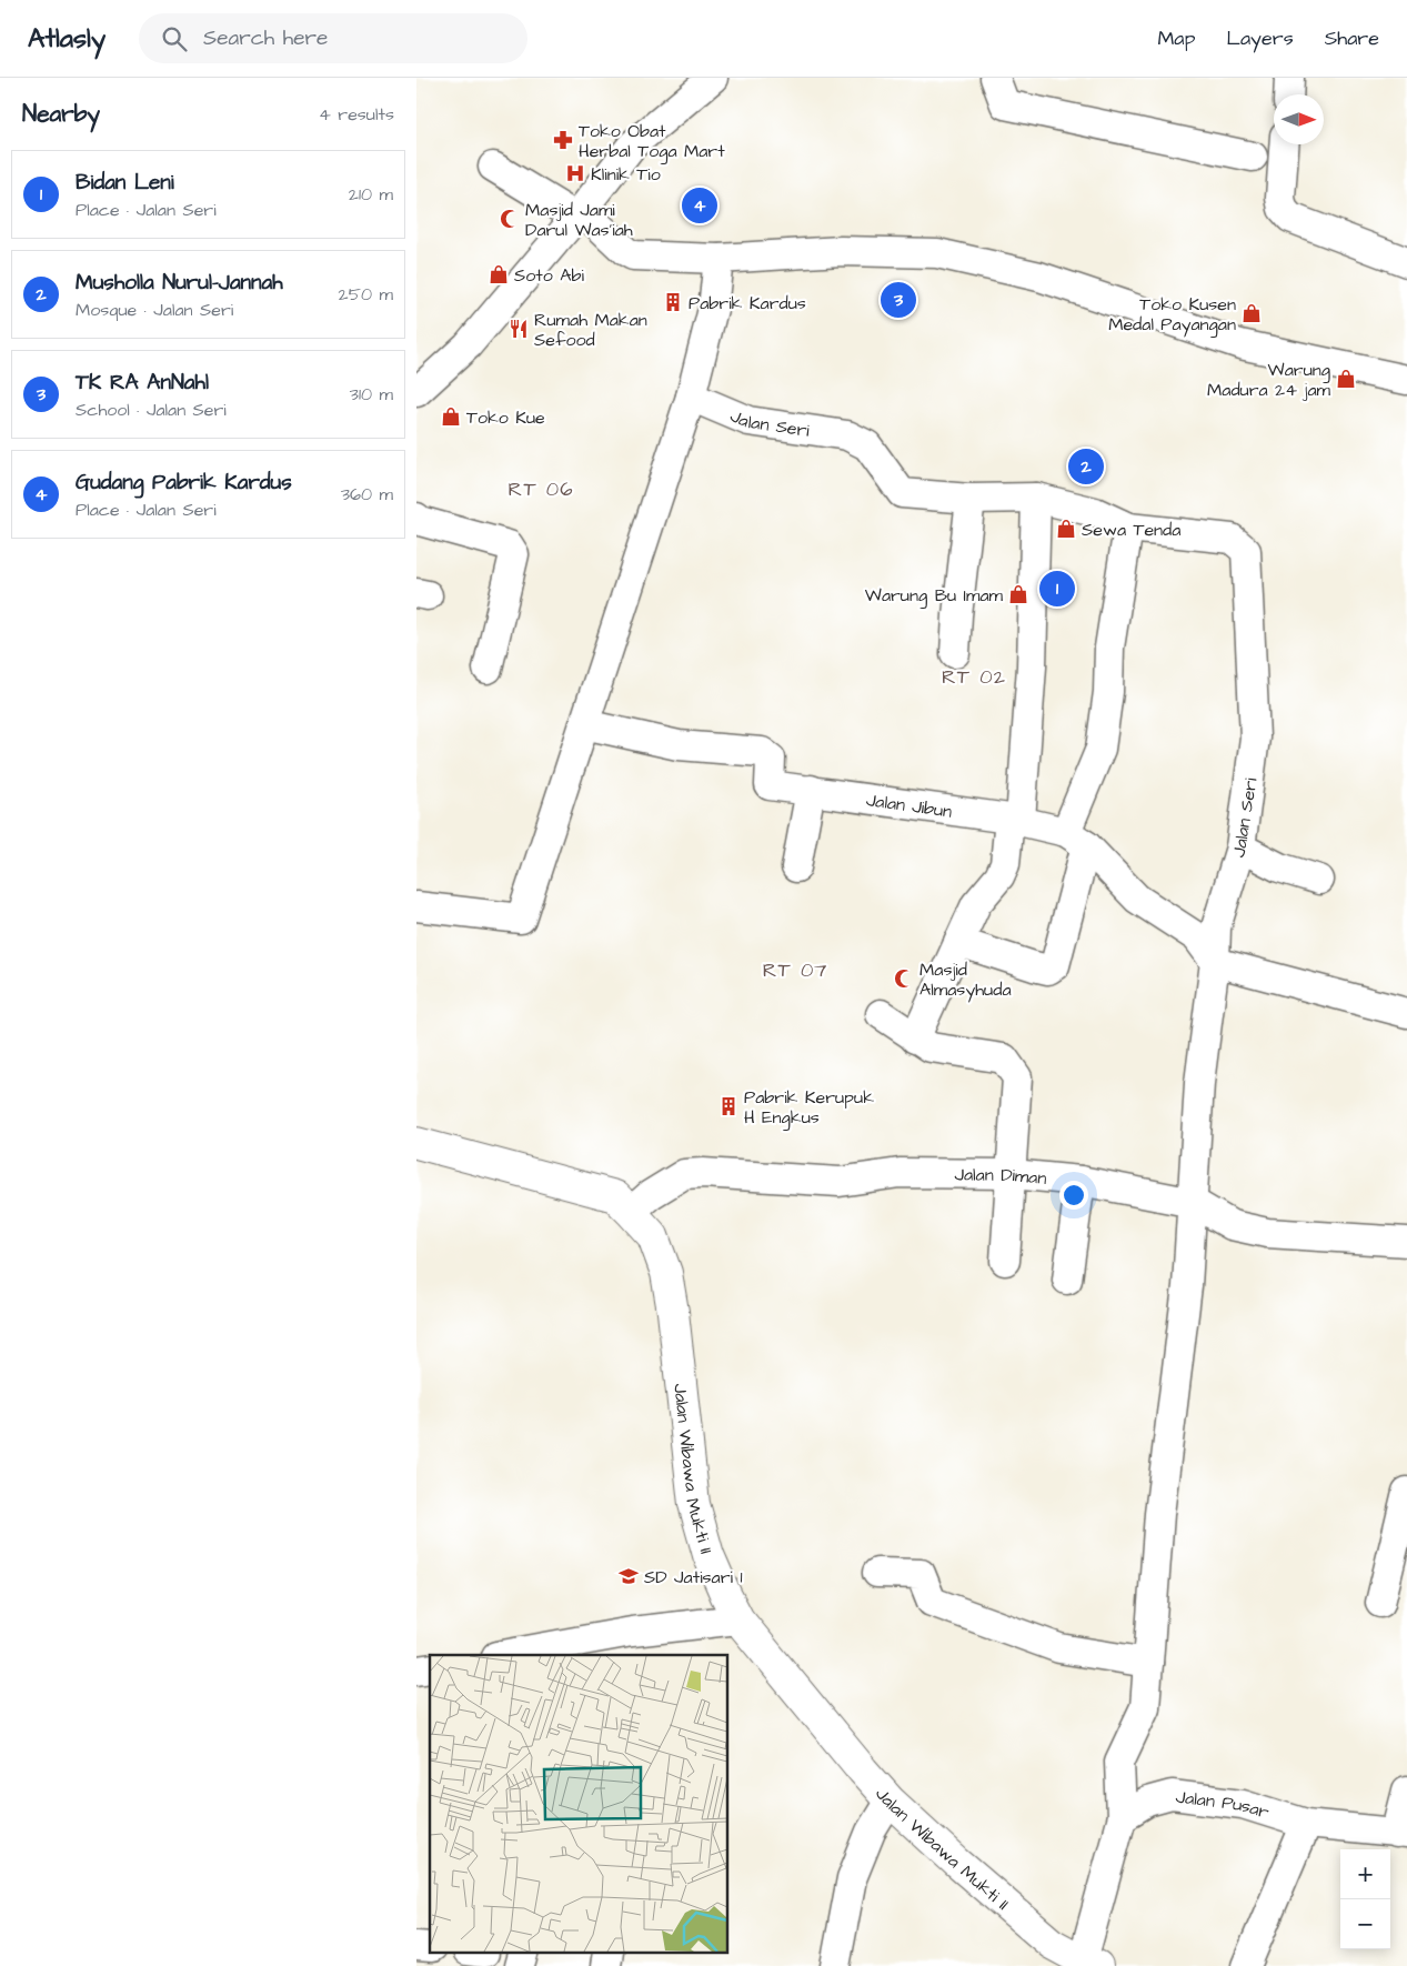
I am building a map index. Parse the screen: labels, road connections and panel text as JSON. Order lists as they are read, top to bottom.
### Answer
{
  "streets": {
    "main road": ["Jalan Wibawa Mukti II"],
    "street": [
      "Jalan Seri",
      "Jalan Jibun",
      "Jalan Diman",
      "Jalan Pusar"
    ]
  },
  "crossings": [
    ["Jalan Seri", "Jalan Diman"],
    ["Jalan Seri", "Jalan Pusar"],
    ["Jalan Diman", "Jalan Wibawa Mukti II"]
  ],
  "districts": ["RT 06", "RT 02", "RT 07"],
  "places": {
    "pharmacy": ["Toko Obat Herbal Toga Mart"],
    "hospital": ["Klinik Tio"],
    "mosque": ["Masjid Jami Darul Was'iah", "Masjid Almasyhuda"],
    "shop": [
      "Soto Abi",
      "Toko Kusen Medal Payangan",
      "Warung Madura 24 jam",
      "Toko Kue",
      "Sewa Tenda",
      "Warung Bu Imam"
    ],
    "building": ["Pabrik Kardus", "Pabrik Kerupuk H Engkus"],
    "restaurant": ["Rumah Makan Sefood"],
    "school or university": ["SD Jatisari 1"]
  },
  "north": "right",
  "page": {
    "header": "Atlasly",
    "search": "Search here",
    "nav": ["Map", "Layers", "Share"],
    "heading": ["Nearby", "4 results"],
    "list": [
      {
        "mark": "1",
        "name": "Bidan Leni",
        "note": "Place · Jalan Seri",
        "value": "210 m"
      },
      {
        "mark": "2",
        "name": "Musholla Nurul-Jannah",
        "note": "Mosque · Jalan Seri",
        "value": "250 m"
      },
      {
        "mark": "3",
        "name": "TK RA AnNahl",
        "note": "School · Jalan Seri",
        "value": "310 m"
      },
      {
        "mark": "4",
        "name": "Gudang Pabrik Kardus",
        "note": "Place · Jalan Seri",
        "value": "360 m"
      }
    ],
    "pins": [
      "4",
      "3",
      "2",
      "1"
    ],
    "map_buttons": ["+", "−"]
  }
}
